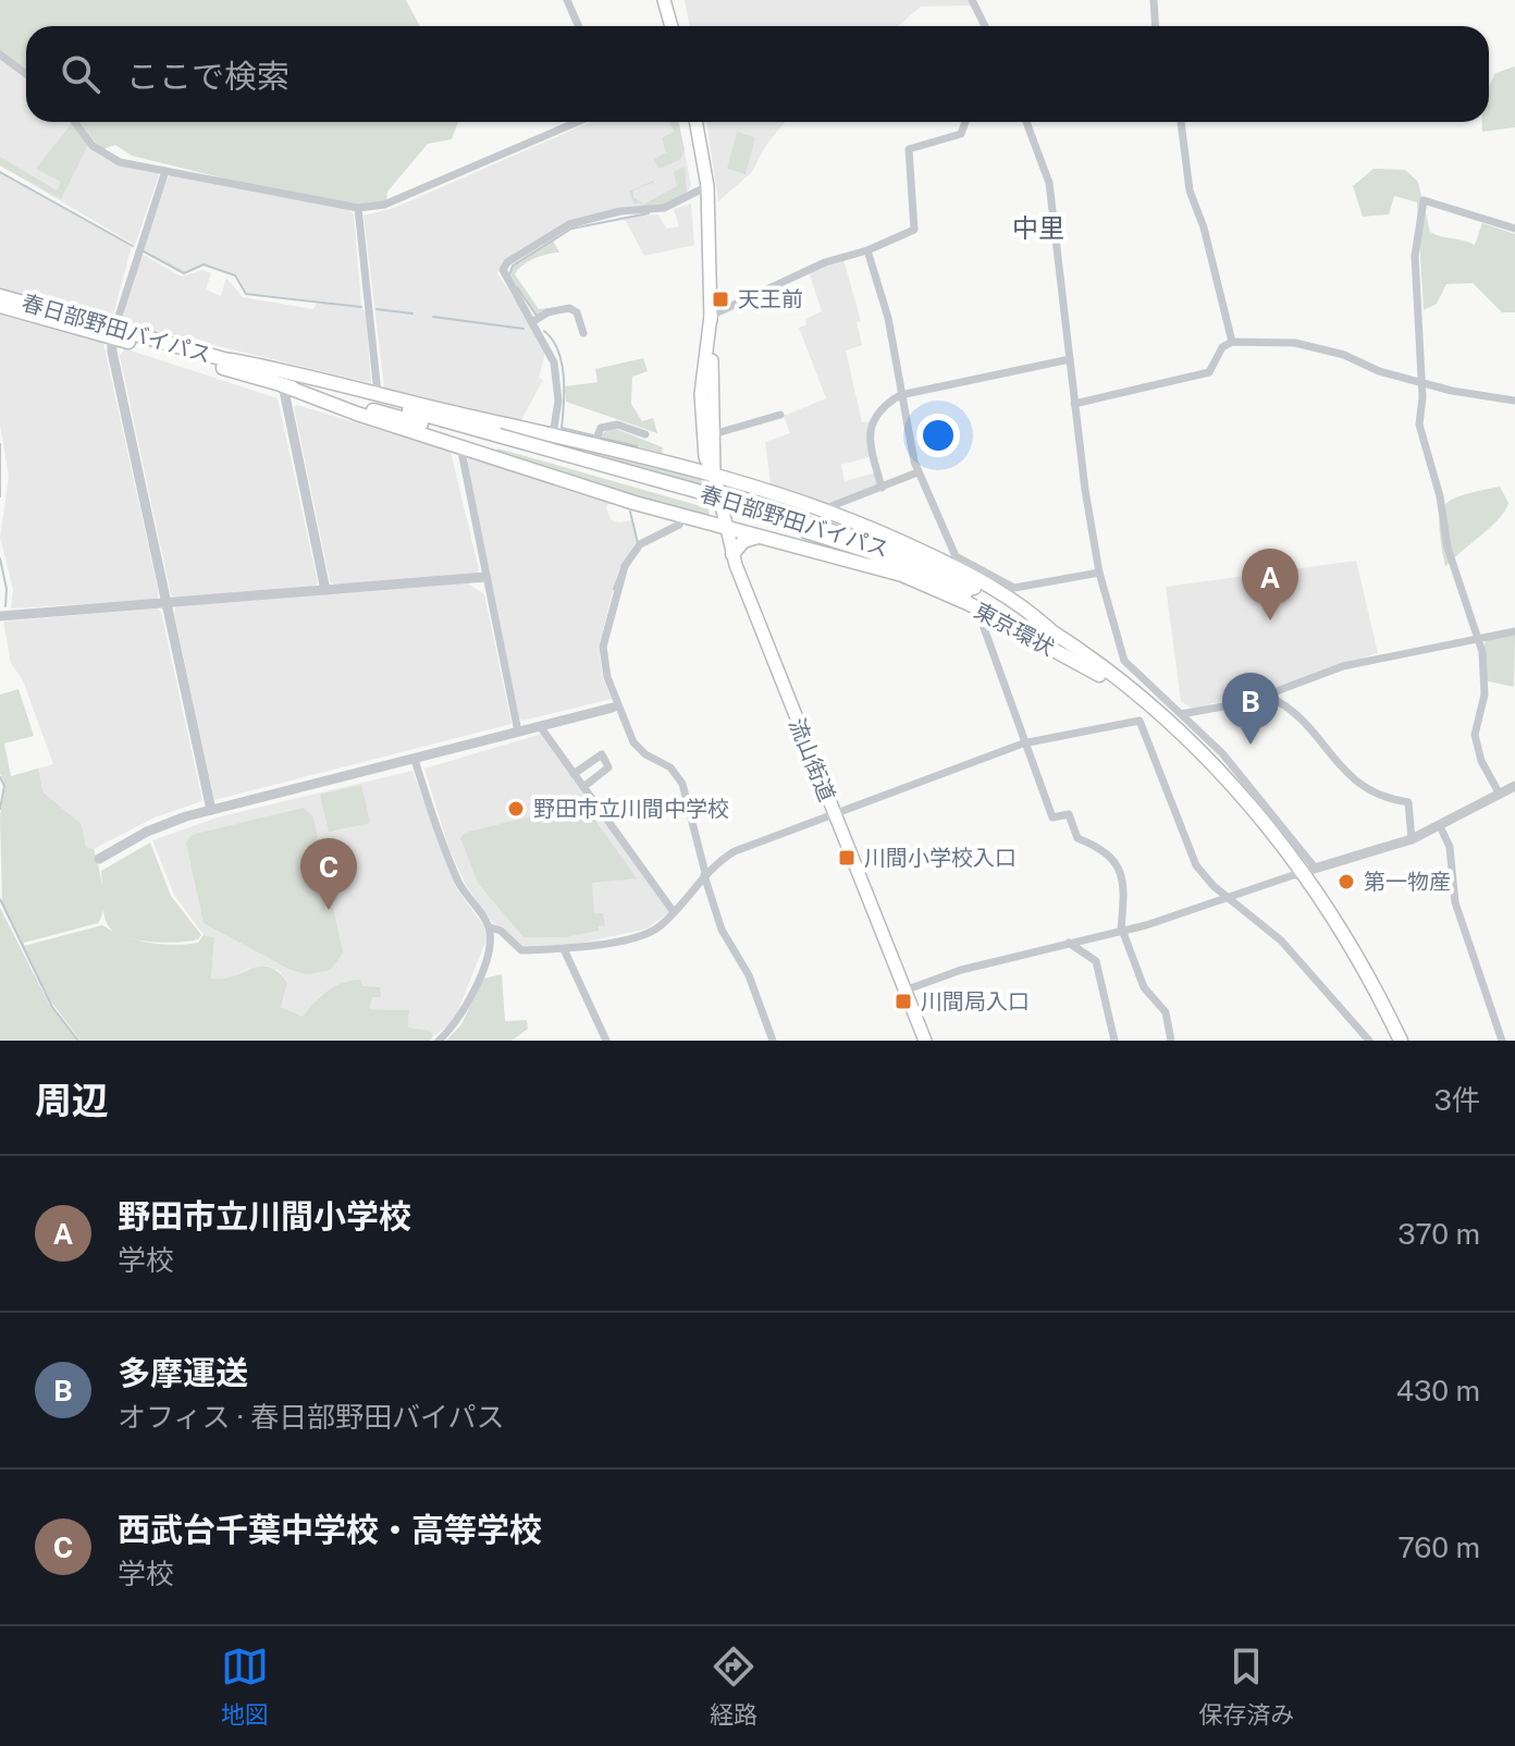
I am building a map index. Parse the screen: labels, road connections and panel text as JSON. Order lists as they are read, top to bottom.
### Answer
{
  "streets": {
    "highway": ["春日部野田バイパス", "東京環状"],
    "main road": ["流山街道"]
  },
  "crossings": [
    ["春日部野田バイパス", "東京環状"],
    ["東京環状", "流山街道"]
  ],
  "districts": ["中里"],
  "places": {
    "transit": ["天王前", "川間小学校入口", "川間局入口"],
    "other": ["野田市立川間中学校", "第一物産"]
  },
  "page": {
    "search": "ここで検索",
    "pins": ["A", "B", "C"],
    "heading": ["周辺", "3件"],
    "list": [
      {
        "mark": "A",
        "name": "野田市立川間小学校",
        "note": "学校",
        "value": "370 m"
      },
      {
        "mark": "B",
        "name": "多摩運送",
        "note": "オフィス · 春日部野田バイパス",
        "value": "430 m"
      },
      {
        "mark": "C",
        "name": "西武台千葉中学校・高等学校",
        "note": "学校",
        "value": "760 m"
      }
    ],
    "nav": ["地図", "経路", "保存済み"]
  }
}
